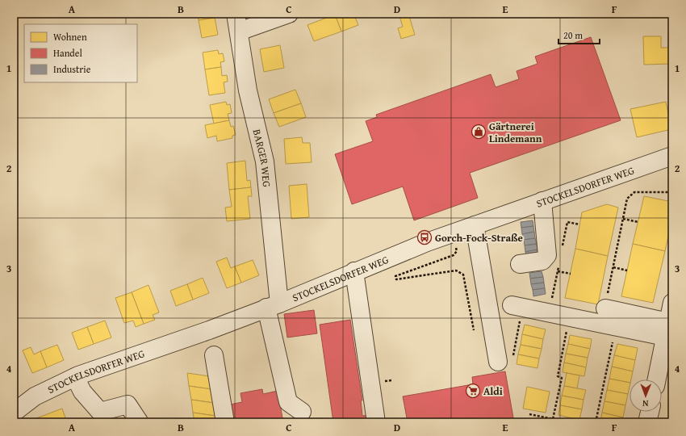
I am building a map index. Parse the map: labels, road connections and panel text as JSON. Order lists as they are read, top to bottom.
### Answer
{
  "streets": {
    "street": ["BARGER WEG", "STOCKELSDORFER WEG"]
  },
  "crossings": [
    ["BARGER WEG", "STOCKELSDORFER WEG"]
  ],
  "places": {
    "shop": ["Gärtnerei Lindemann"],
    "bus stop": ["Gorch-Fock-Straße"],
    "supermarket": ["Aldi"]
  },
  "legend": ["Wohnen", "Handel", "Industrie"],
  "scale_bar": "20 m",
  "north": "bottom",
  "grid": {
    "columns": [
      "A",
      "B",
      "C",
      "D",
      "E",
      "F"
    ],
    "rows": [
      "1",
      "2",
      "3",
      "4"
    ]
  }
}
